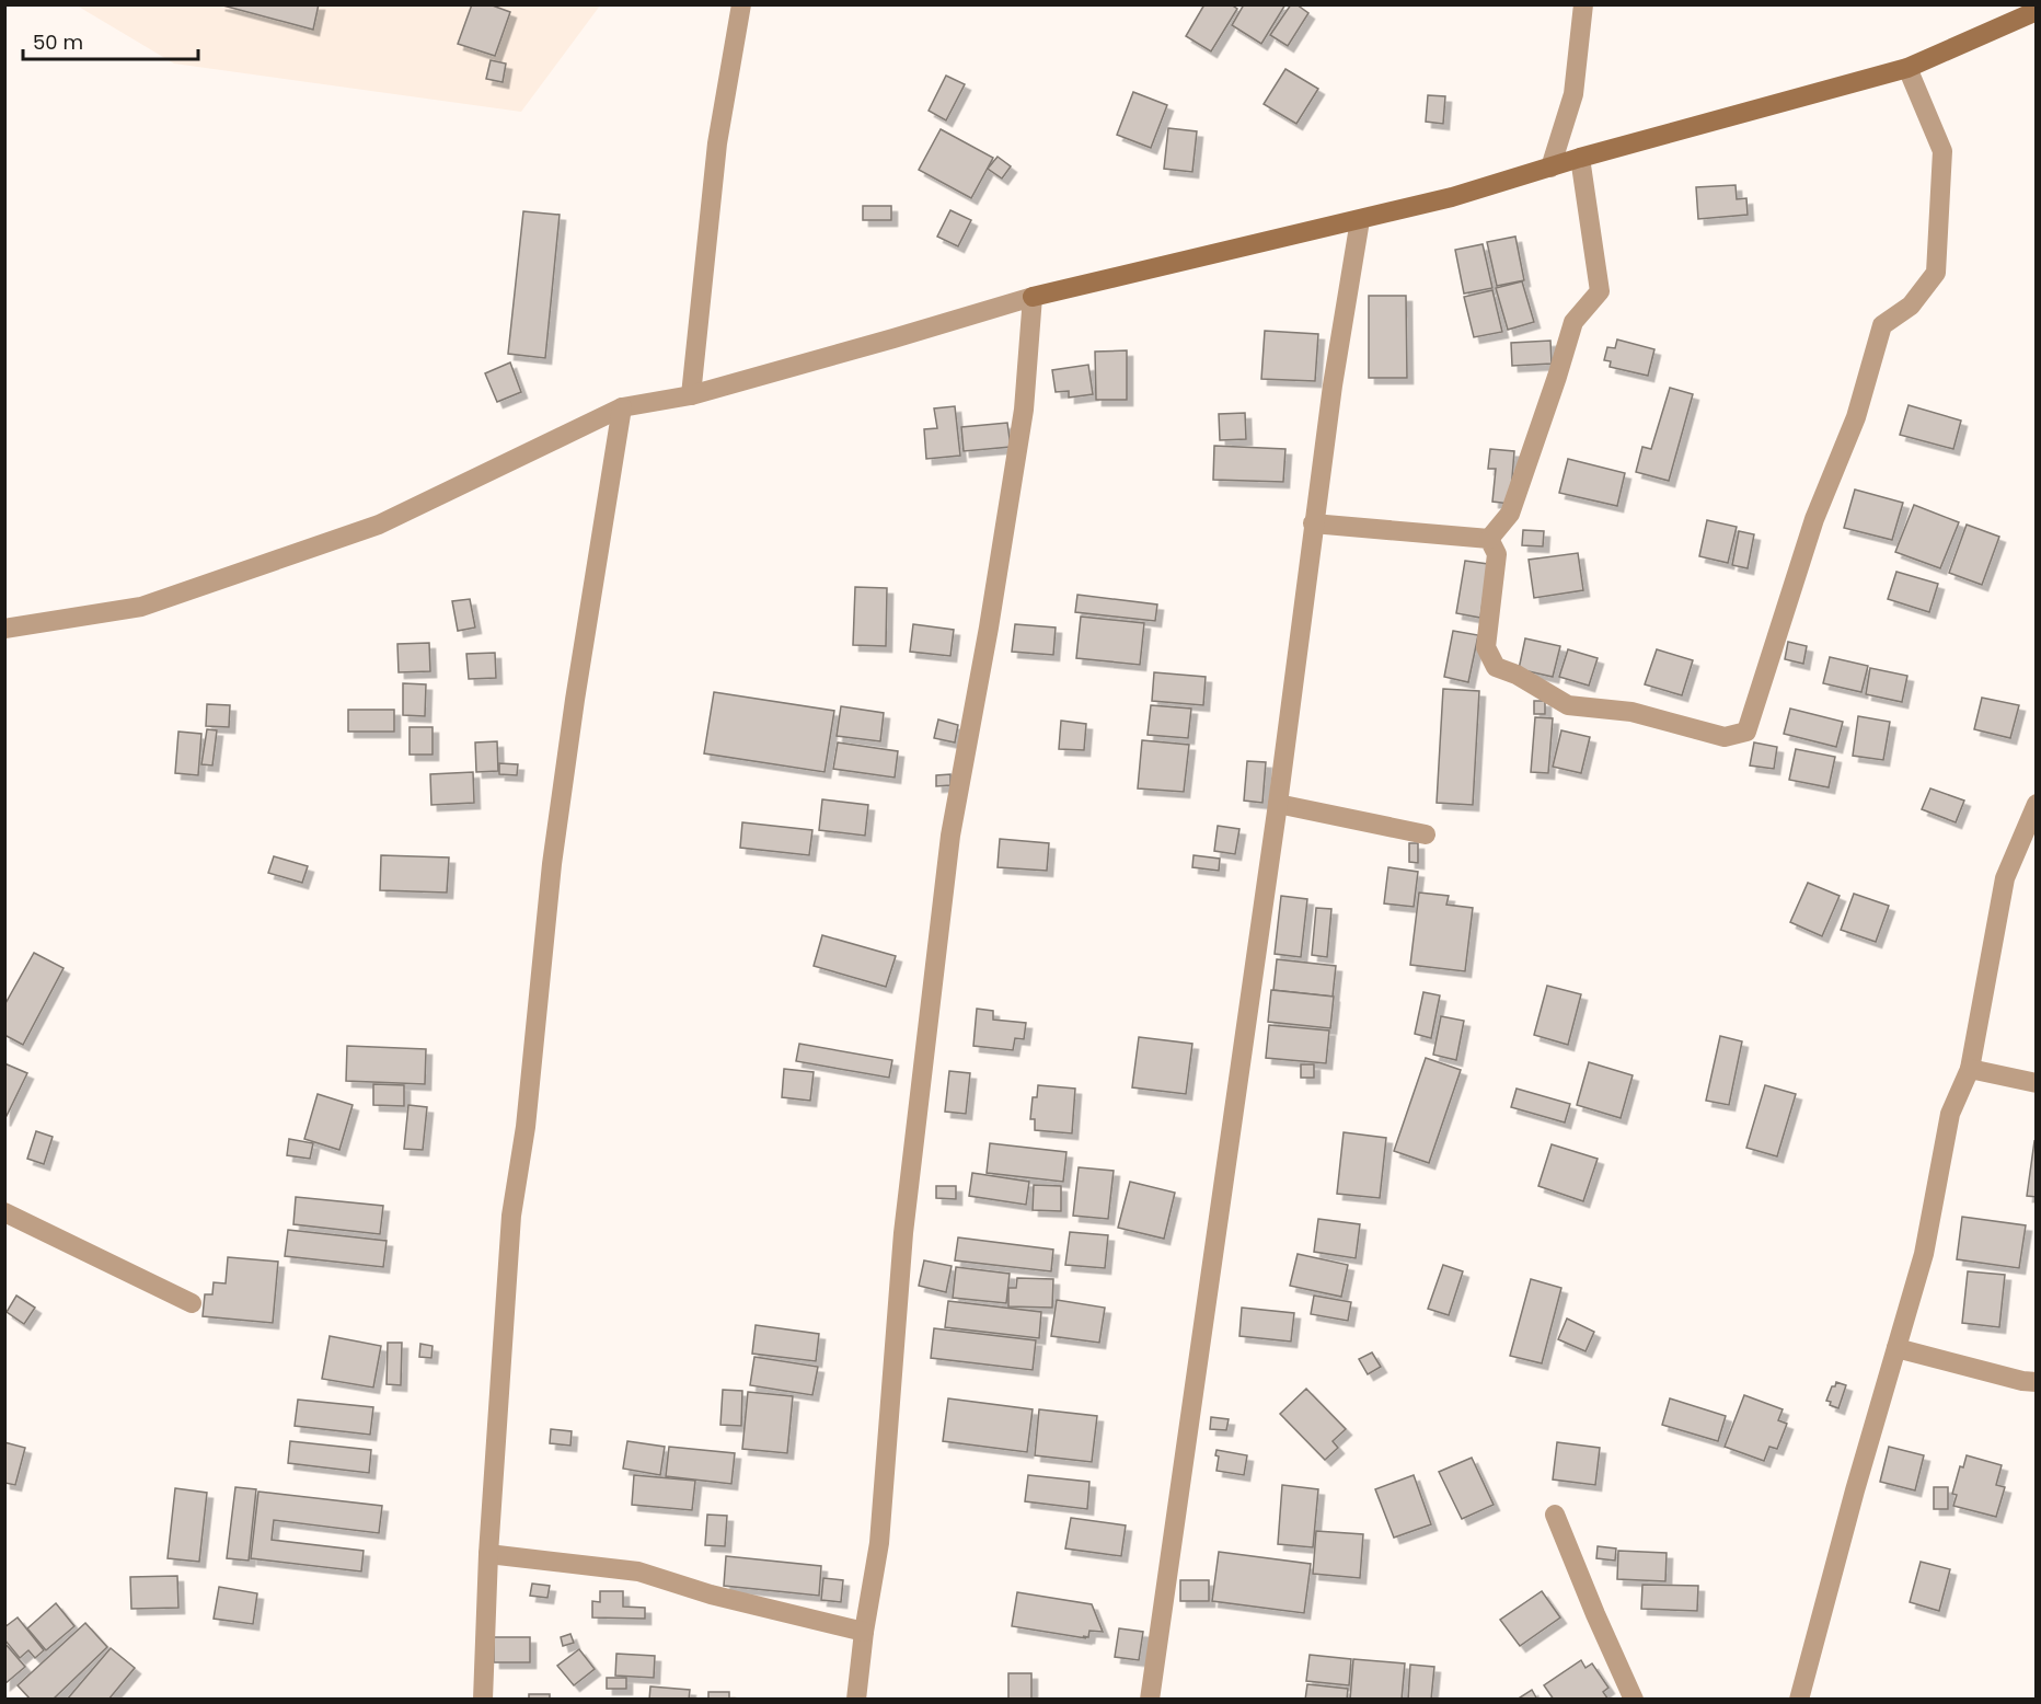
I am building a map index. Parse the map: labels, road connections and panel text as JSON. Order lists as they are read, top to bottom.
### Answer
{
  "scale_bar": "50 m"
}
